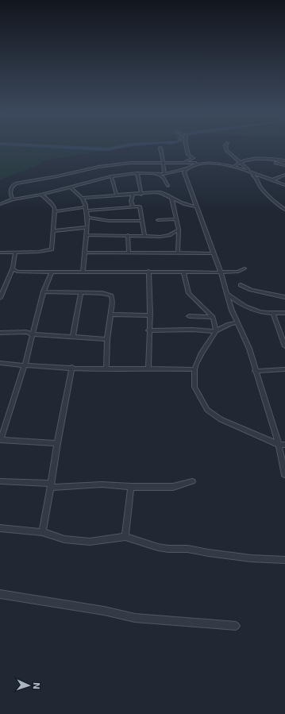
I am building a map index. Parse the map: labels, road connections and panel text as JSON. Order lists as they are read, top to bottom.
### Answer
{
  "north": "right"
}
